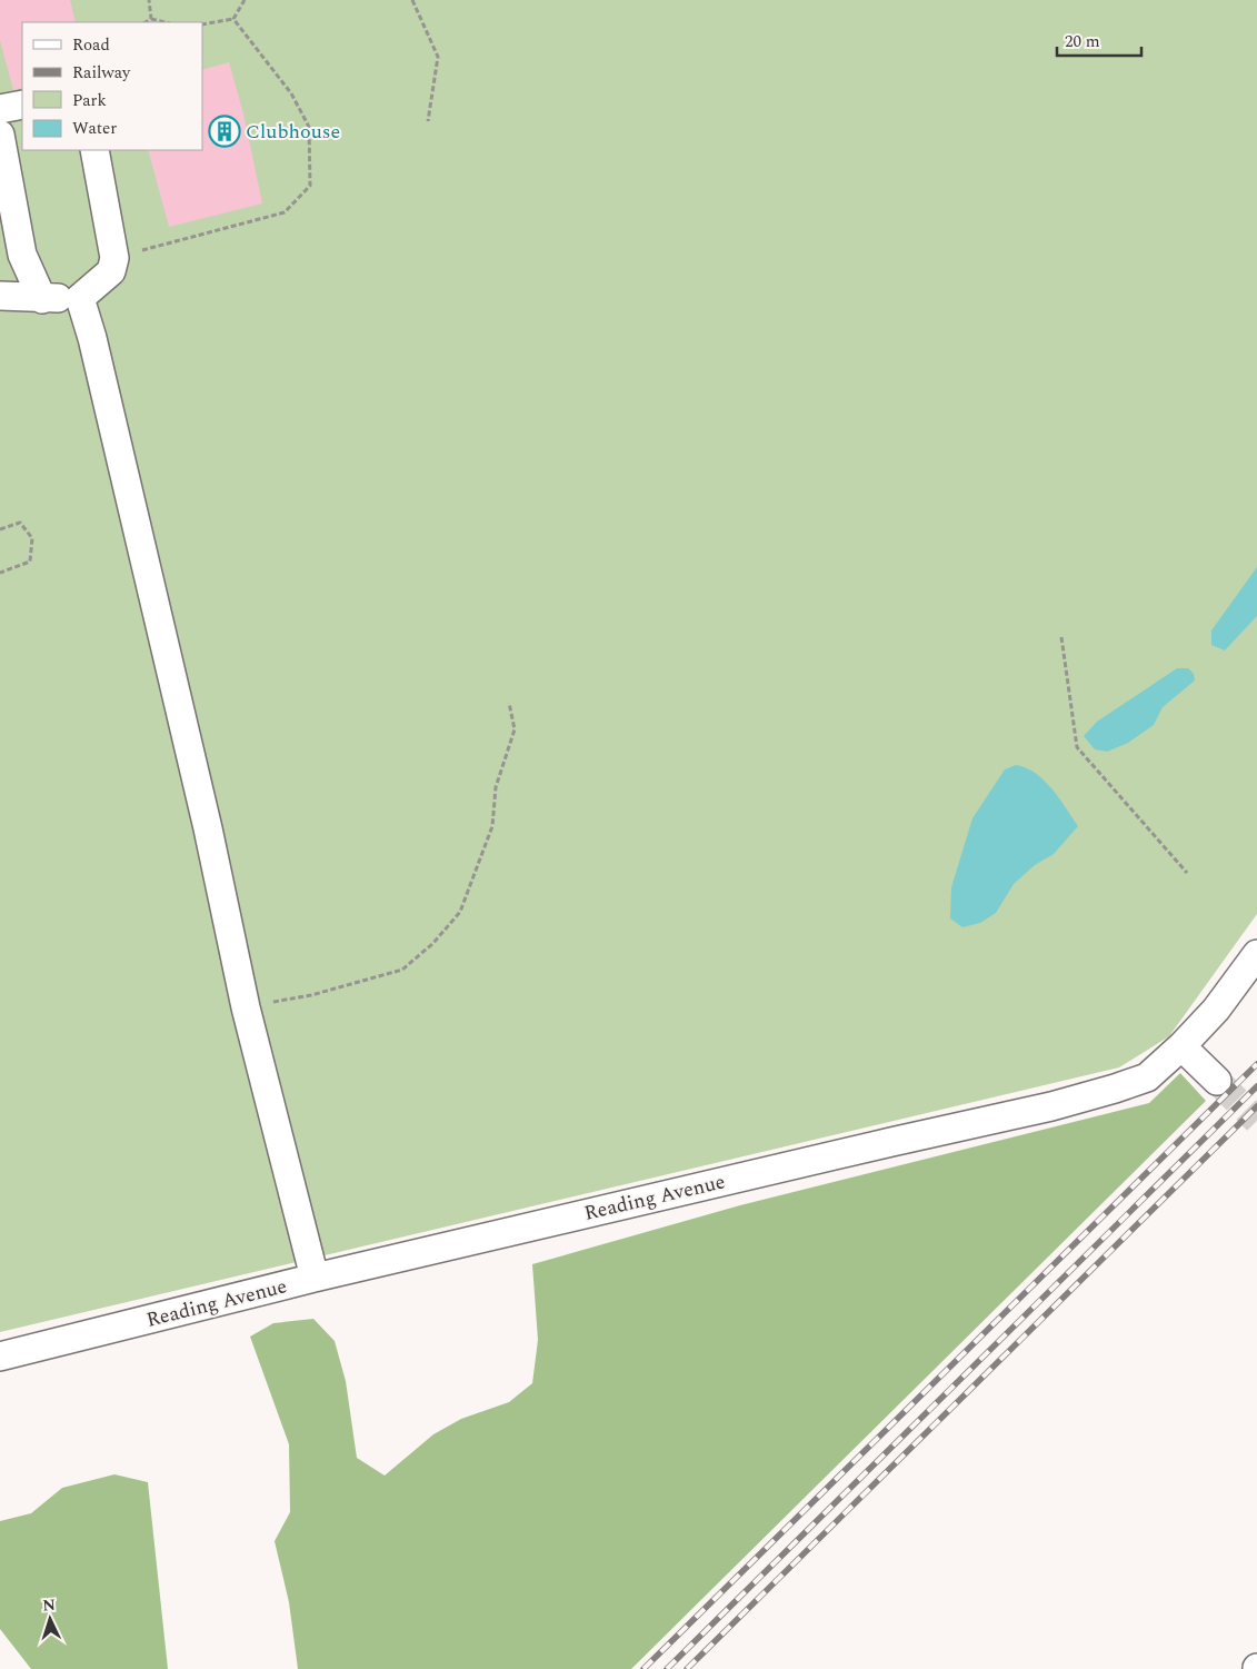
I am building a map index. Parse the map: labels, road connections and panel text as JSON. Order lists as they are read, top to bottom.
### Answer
{
  "streets": {
    "street": ["Reading Avenue"]
  },
  "places": {
    "building": ["Clubhouse"]
  },
  "legend": [
    "Road",
    "Railway",
    "Park",
    "Water"
  ],
  "scale_bar": "20 m",
  "north": "top"
}
